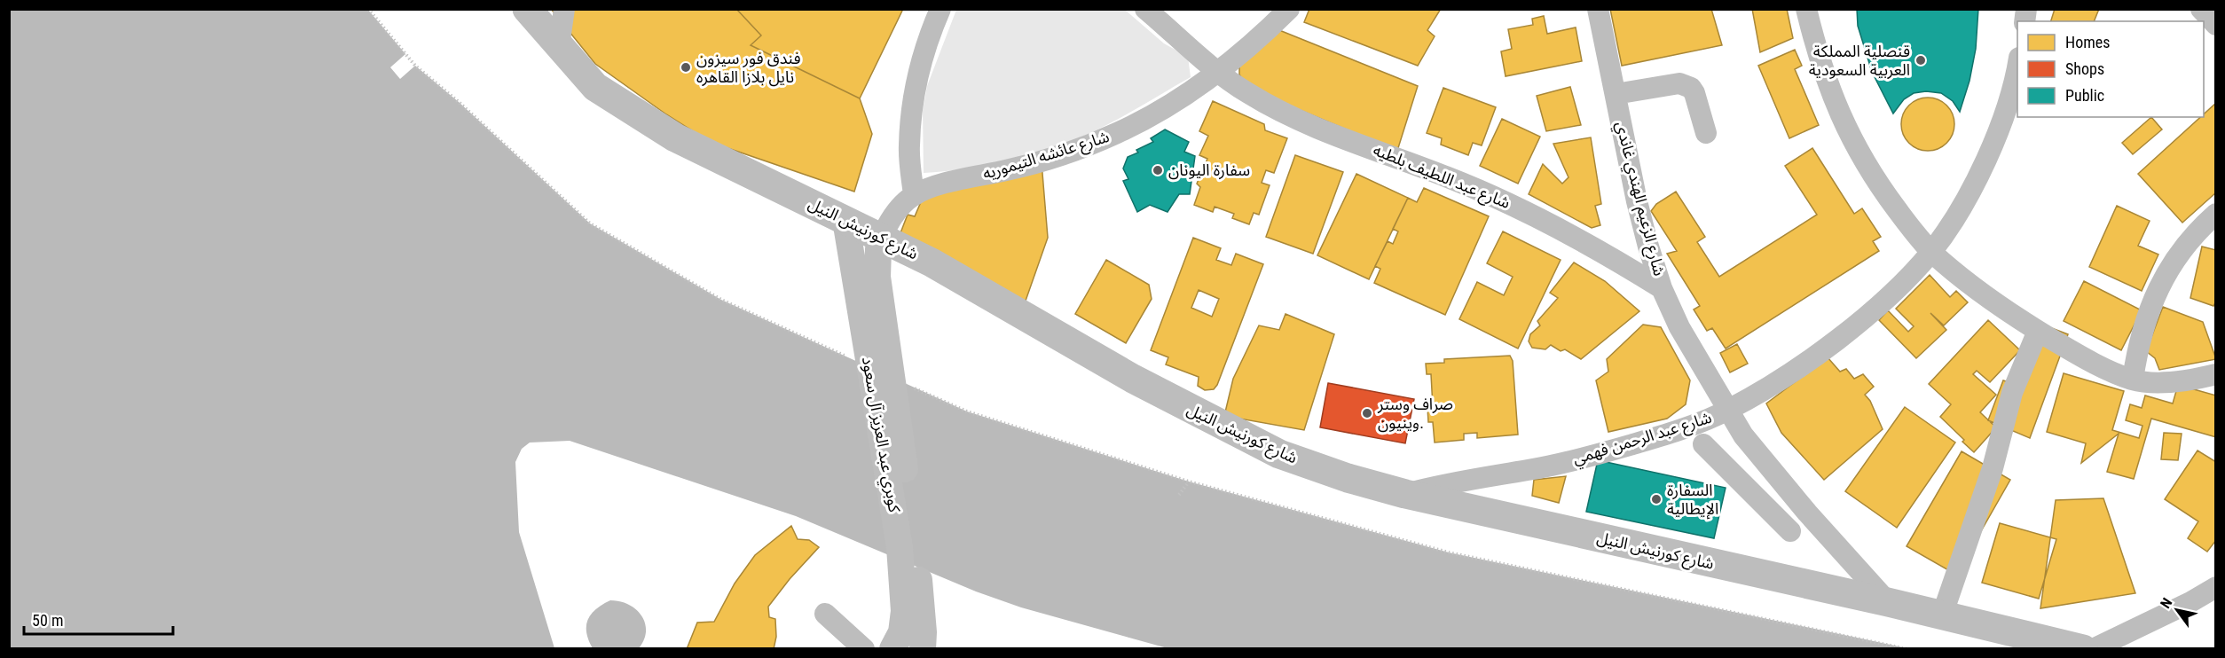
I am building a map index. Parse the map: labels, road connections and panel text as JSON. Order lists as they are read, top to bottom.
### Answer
{
  "streets": {
    "highway": ["شارع كورنيش النيل"],
    "main road": ["كوبري عبد العزيز آل سعود"],
    "street": [
      "شارع عائشه التيموريه",
      "شارع عبد اللطيف بلطيه",
      "شارع الزعيم الهندي غاندي",
      "شارع عبد الرحمن فهمي"
    ]
  },
  "crossings": [
    ["شارع عائشه التيموريه", "شارع عبد اللطيف بلطيه"],
    ["شارع عائشه التيموريه", "شارع كورنيش النيل"],
    ["شارع عائشه التيموريه", "كوبري عبد العزيز آل سعود"],
    ["شارع عبد اللطيف بلطيه", "شارع الزعيم الهندي غاندي"],
    ["شارع الزعيم الهندي غاندي", "شارع كورنيش النيل"],
    ["شارع الزعيم الهندي غاندي", "شارع عبد الرحمن فهمي"],
    ["شارع كورنيش النيل", "كوبري عبد العزيز آل سعود"],
    ["شارع كورنيش النيل", "شارع عبد الرحمن فهمي"]
  ],
  "places": [
    "قنصلية المملكة العربية السعودية",
    "فندق فور سيزون نايل بلازا القاهره",
    "سفارة اليونان",
    "صراف وستر وينيون.",
    "السفارة الإيطالية"
  ],
  "legend": ["Homes", "Shops", "Public"],
  "scale_bar": "50 m",
  "north": "top left"
}
